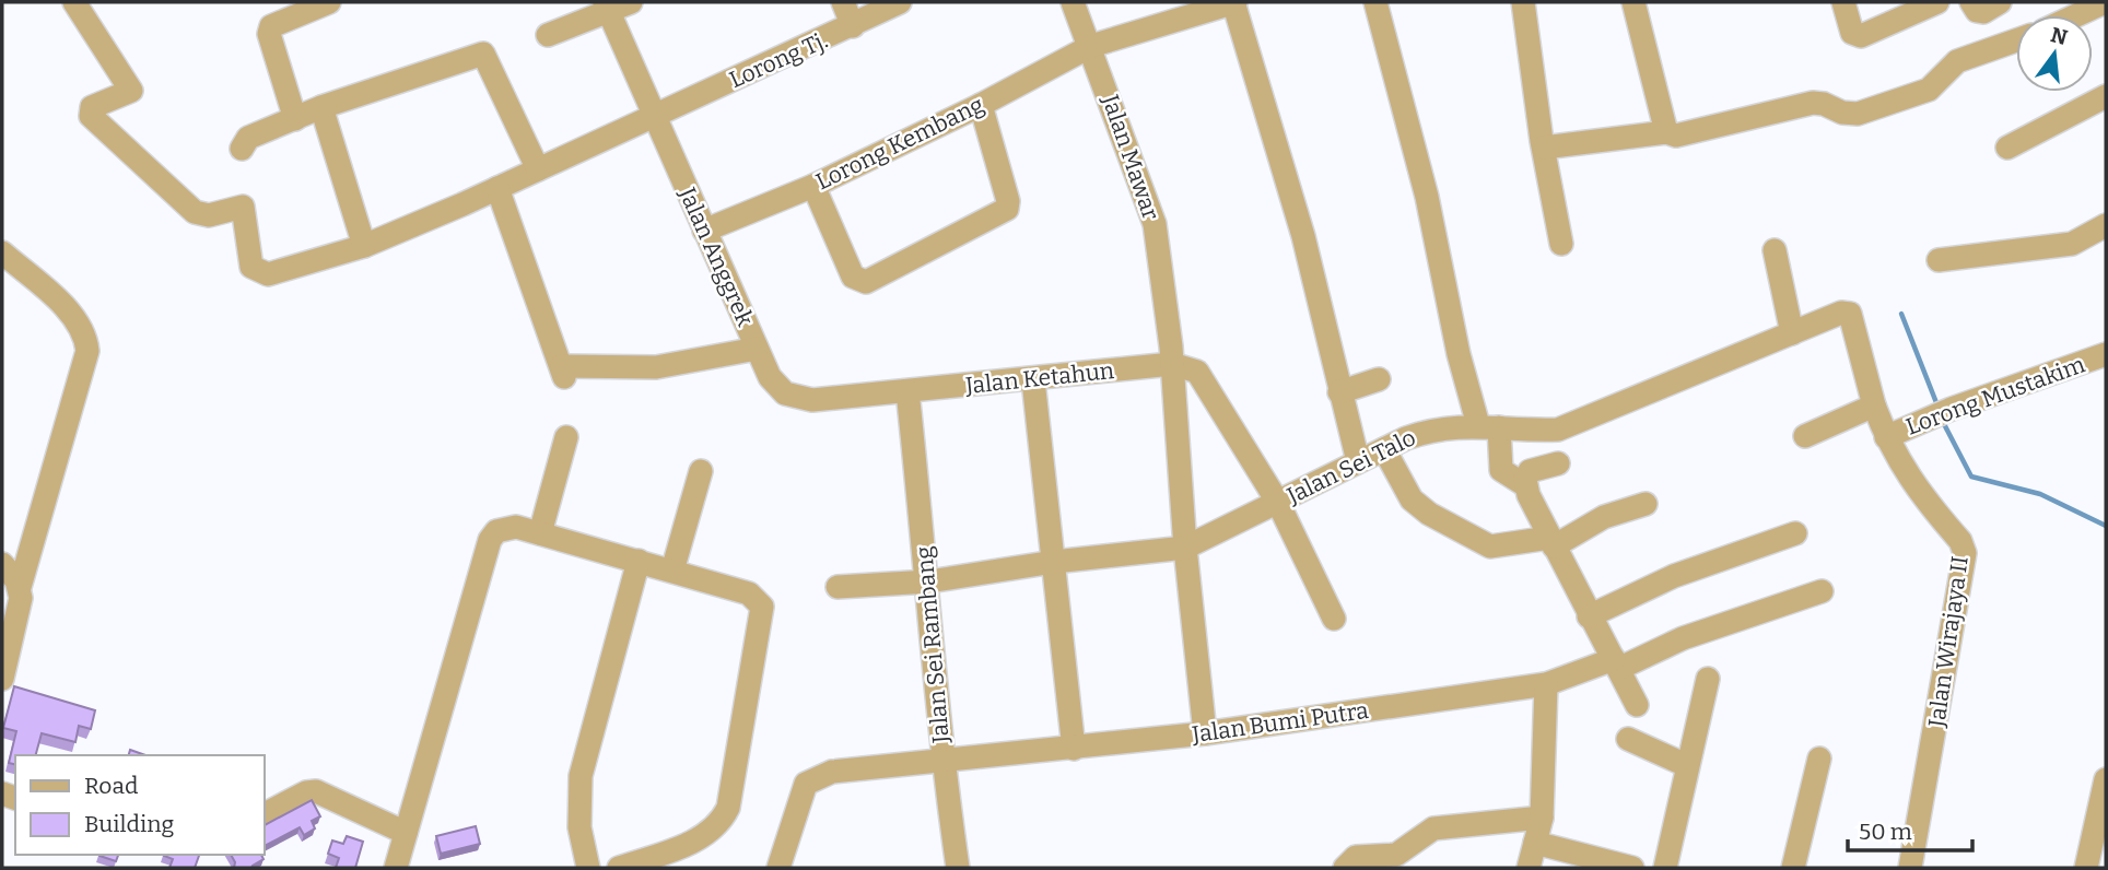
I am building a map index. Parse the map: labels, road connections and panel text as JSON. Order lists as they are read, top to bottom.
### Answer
{
  "streets": {
    "street": [
      "Lorong Tj.",
      "Lorong Kembang",
      "Jalan Mawar",
      "Jalan Anggrek",
      "Jalan Ketahun",
      "Lorong Mustakim",
      "Jalan Sei Talo",
      "Jalan Wirajaya II",
      "Jalan Sei Rambang",
      "Jalan Bumi Putra"
    ]
  },
  "crossings": [
    ["Lorong Tj.", "Jalan Anggrek"],
    ["Lorong Kembang", "Jalan Mawar"],
    ["Lorong Kembang", "Jalan Anggrek"],
    ["Jalan Mawar", "Jalan Ketahun"],
    ["Jalan Mawar", "Jalan Sei Talo"],
    ["Jalan Mawar", "Jalan Bumi Putra"],
    ["Jalan Anggrek", "Jalan Ketahun"],
    ["Jalan Anggrek", "Jalan Sei Rambang"],
    ["Jalan Ketahun", "Jalan Sei Rambang"],
    ["Lorong Mustakim", "Jalan Sei Talo"],
    ["Lorong Mustakim", "Jalan Wirajaya II"],
    ["Jalan Sei Talo", "Jalan Wirajaya II"],
    ["Jalan Sei Talo", "Jalan Sei Rambang"],
    ["Jalan Sei Rambang", "Jalan Bumi Putra"]
  ],
  "legend": ["Road", "Building"],
  "scale_bar": "50 m",
  "north": "top"
}
